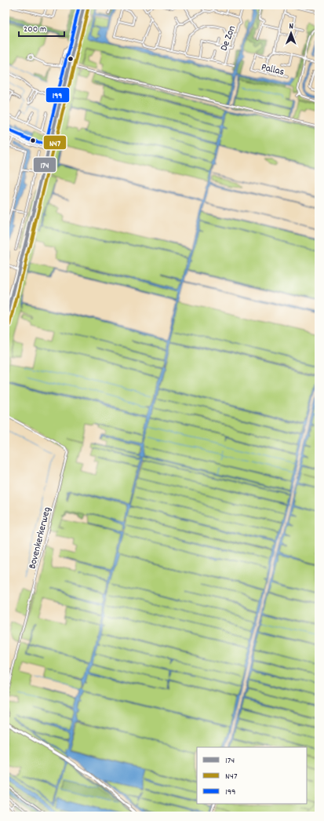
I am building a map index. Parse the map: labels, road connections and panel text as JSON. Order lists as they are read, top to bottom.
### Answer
{
  "streets": {
    "street": ["De Zon", "Pallas", "Bovenkerkerweg"]
  },
  "lines": ["transit line 174", "transit line 199", "transit line N47"],
  "legend": ["174", "N47", "199"],
  "scale_bar": "200 m",
  "north": "top"
}
